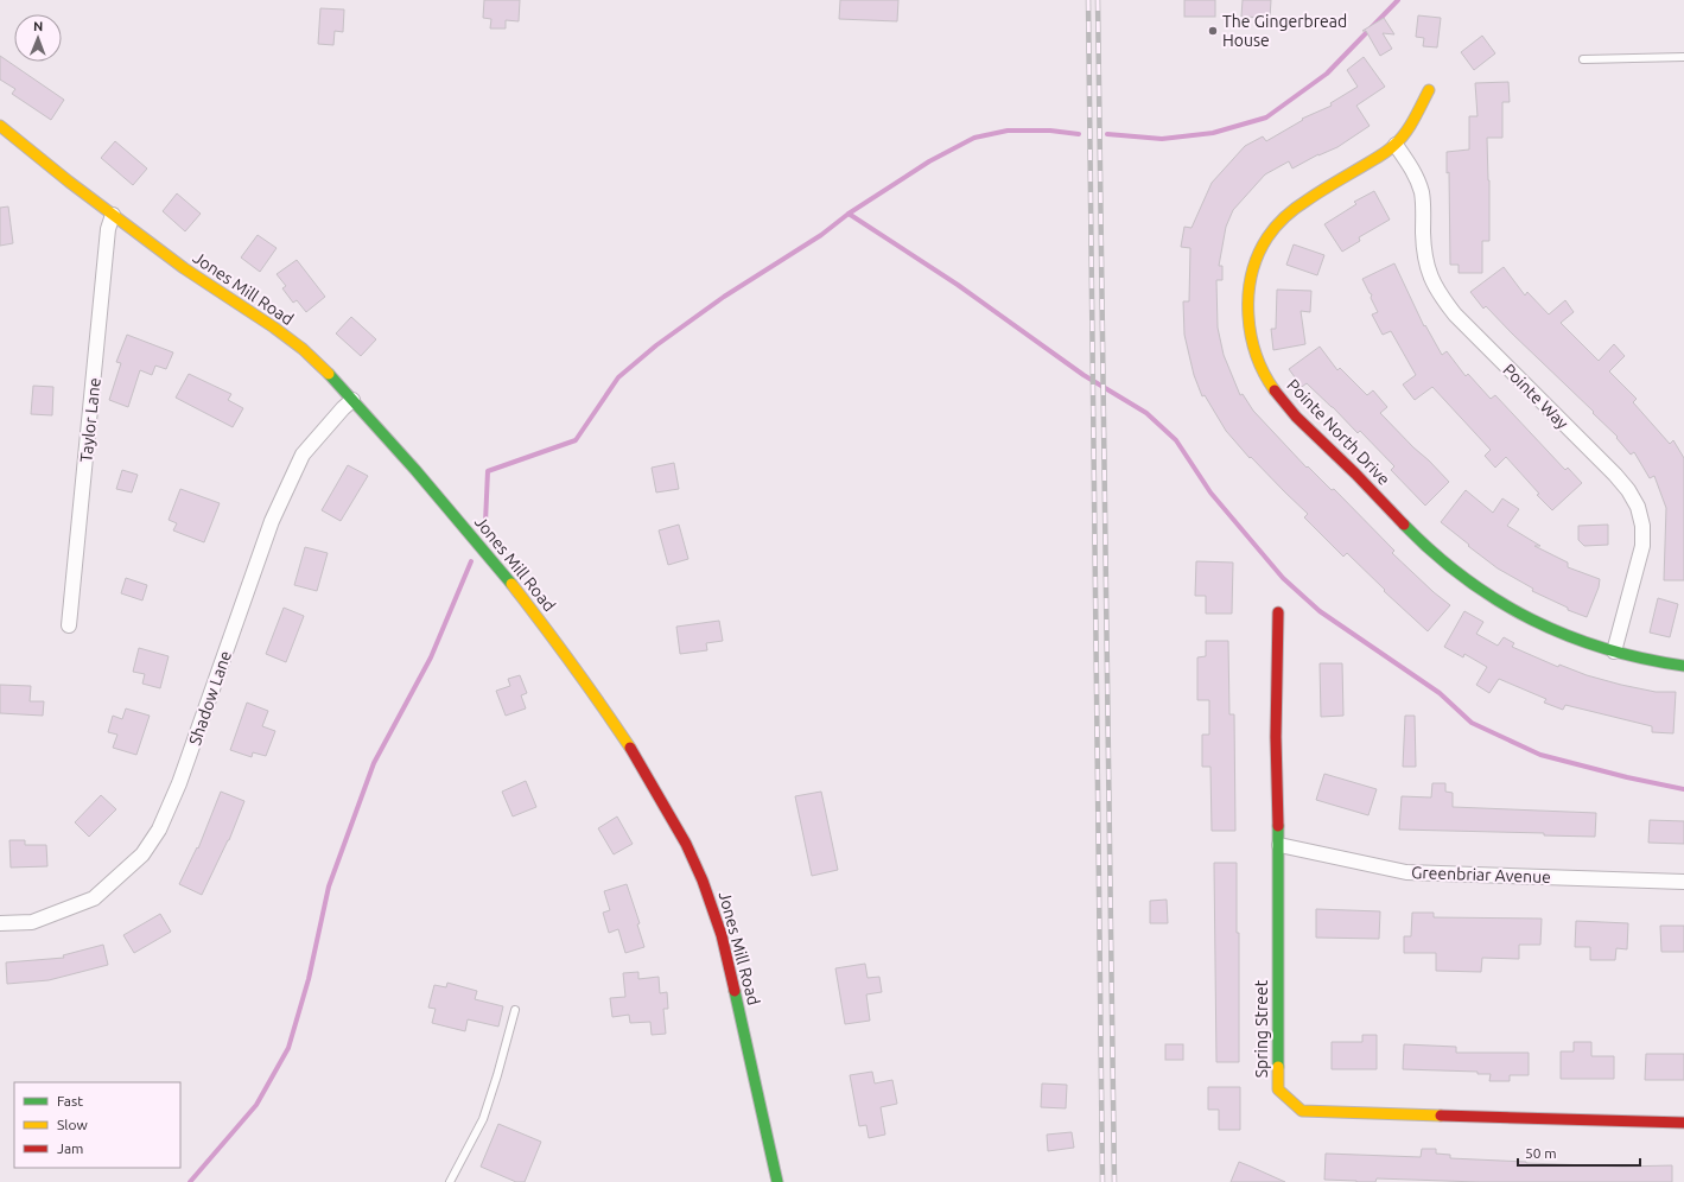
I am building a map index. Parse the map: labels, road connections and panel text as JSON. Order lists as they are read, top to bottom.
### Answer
{
  "streets": {
    "street": [
      "Jones Mill Road",
      "Pointe Way",
      "Taylor Lane",
      "Pointe North Drive",
      "Shadow Lane",
      "Greenbriar Avenue",
      "Spring Street"
    ]
  },
  "crossings": [
    ["Jones Mill Road", "Taylor Lane"],
    ["Jones Mill Road", "Shadow Lane"],
    ["Pointe Way", "Pointe North Drive"],
    ["Greenbriar Avenue", "Spring Street"]
  ],
  "places": ["The Gingerbread House"],
  "legend": ["Fast", "Slow", "Jam"],
  "scale_bar": "50 m",
  "north": "top"
}
